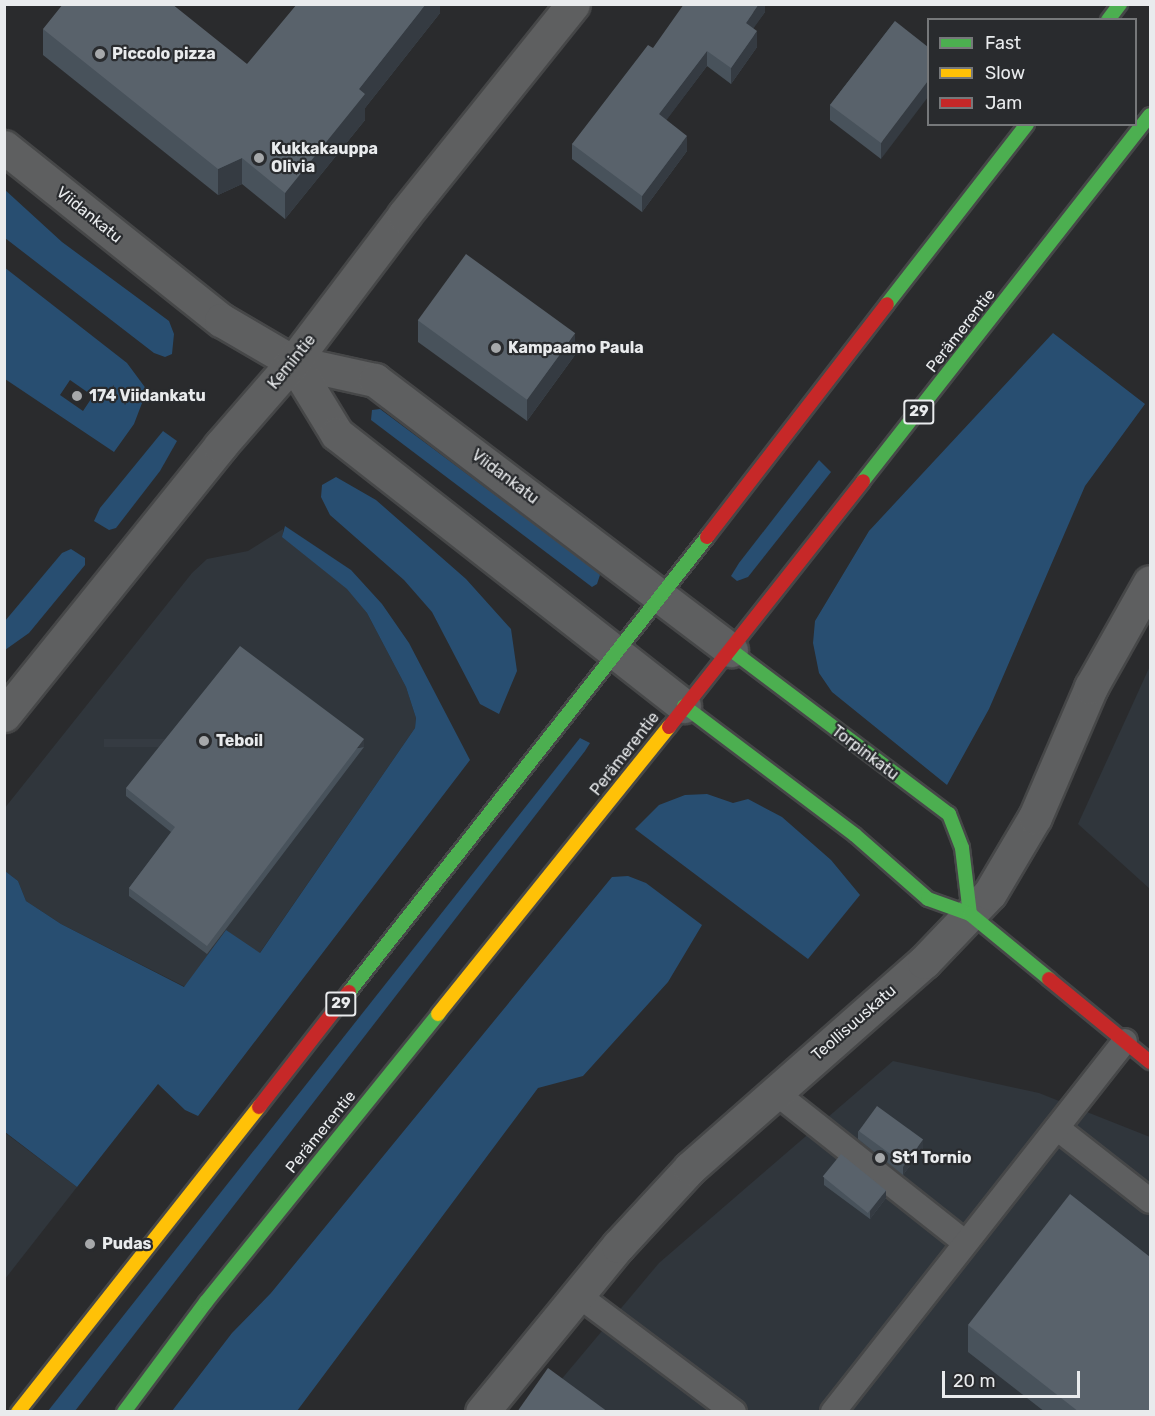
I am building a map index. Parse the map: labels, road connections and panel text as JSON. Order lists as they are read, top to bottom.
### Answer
{
  "streets": {
    "main road": ["Perämerentie", "29", "Torpinkatu"],
    "street": ["Viidankatu", "Kemintie", "Teollisuuskatu"]
  },
  "crossings": [
    ["Viidankatu", "Perämerentie"],
    ["Viidankatu", "Kemintie"],
    ["Viidankatu", "29"],
    ["Viidankatu", "Torpinkatu"],
    ["Perämerentie", "Torpinkatu"],
    ["Torpinkatu", "Teollisuuskatu"]
  ],
  "places": [
    "Piccolo pizza",
    "Kukkakauppa Olivia",
    "Kampaamo Paula",
    "174 Viidankatu",
    "Teboil",
    "St1 Tornio",
    "Pudas"
  ],
  "legend": ["Fast", "Slow", "Jam"],
  "scale_bar": "20 m"
}
